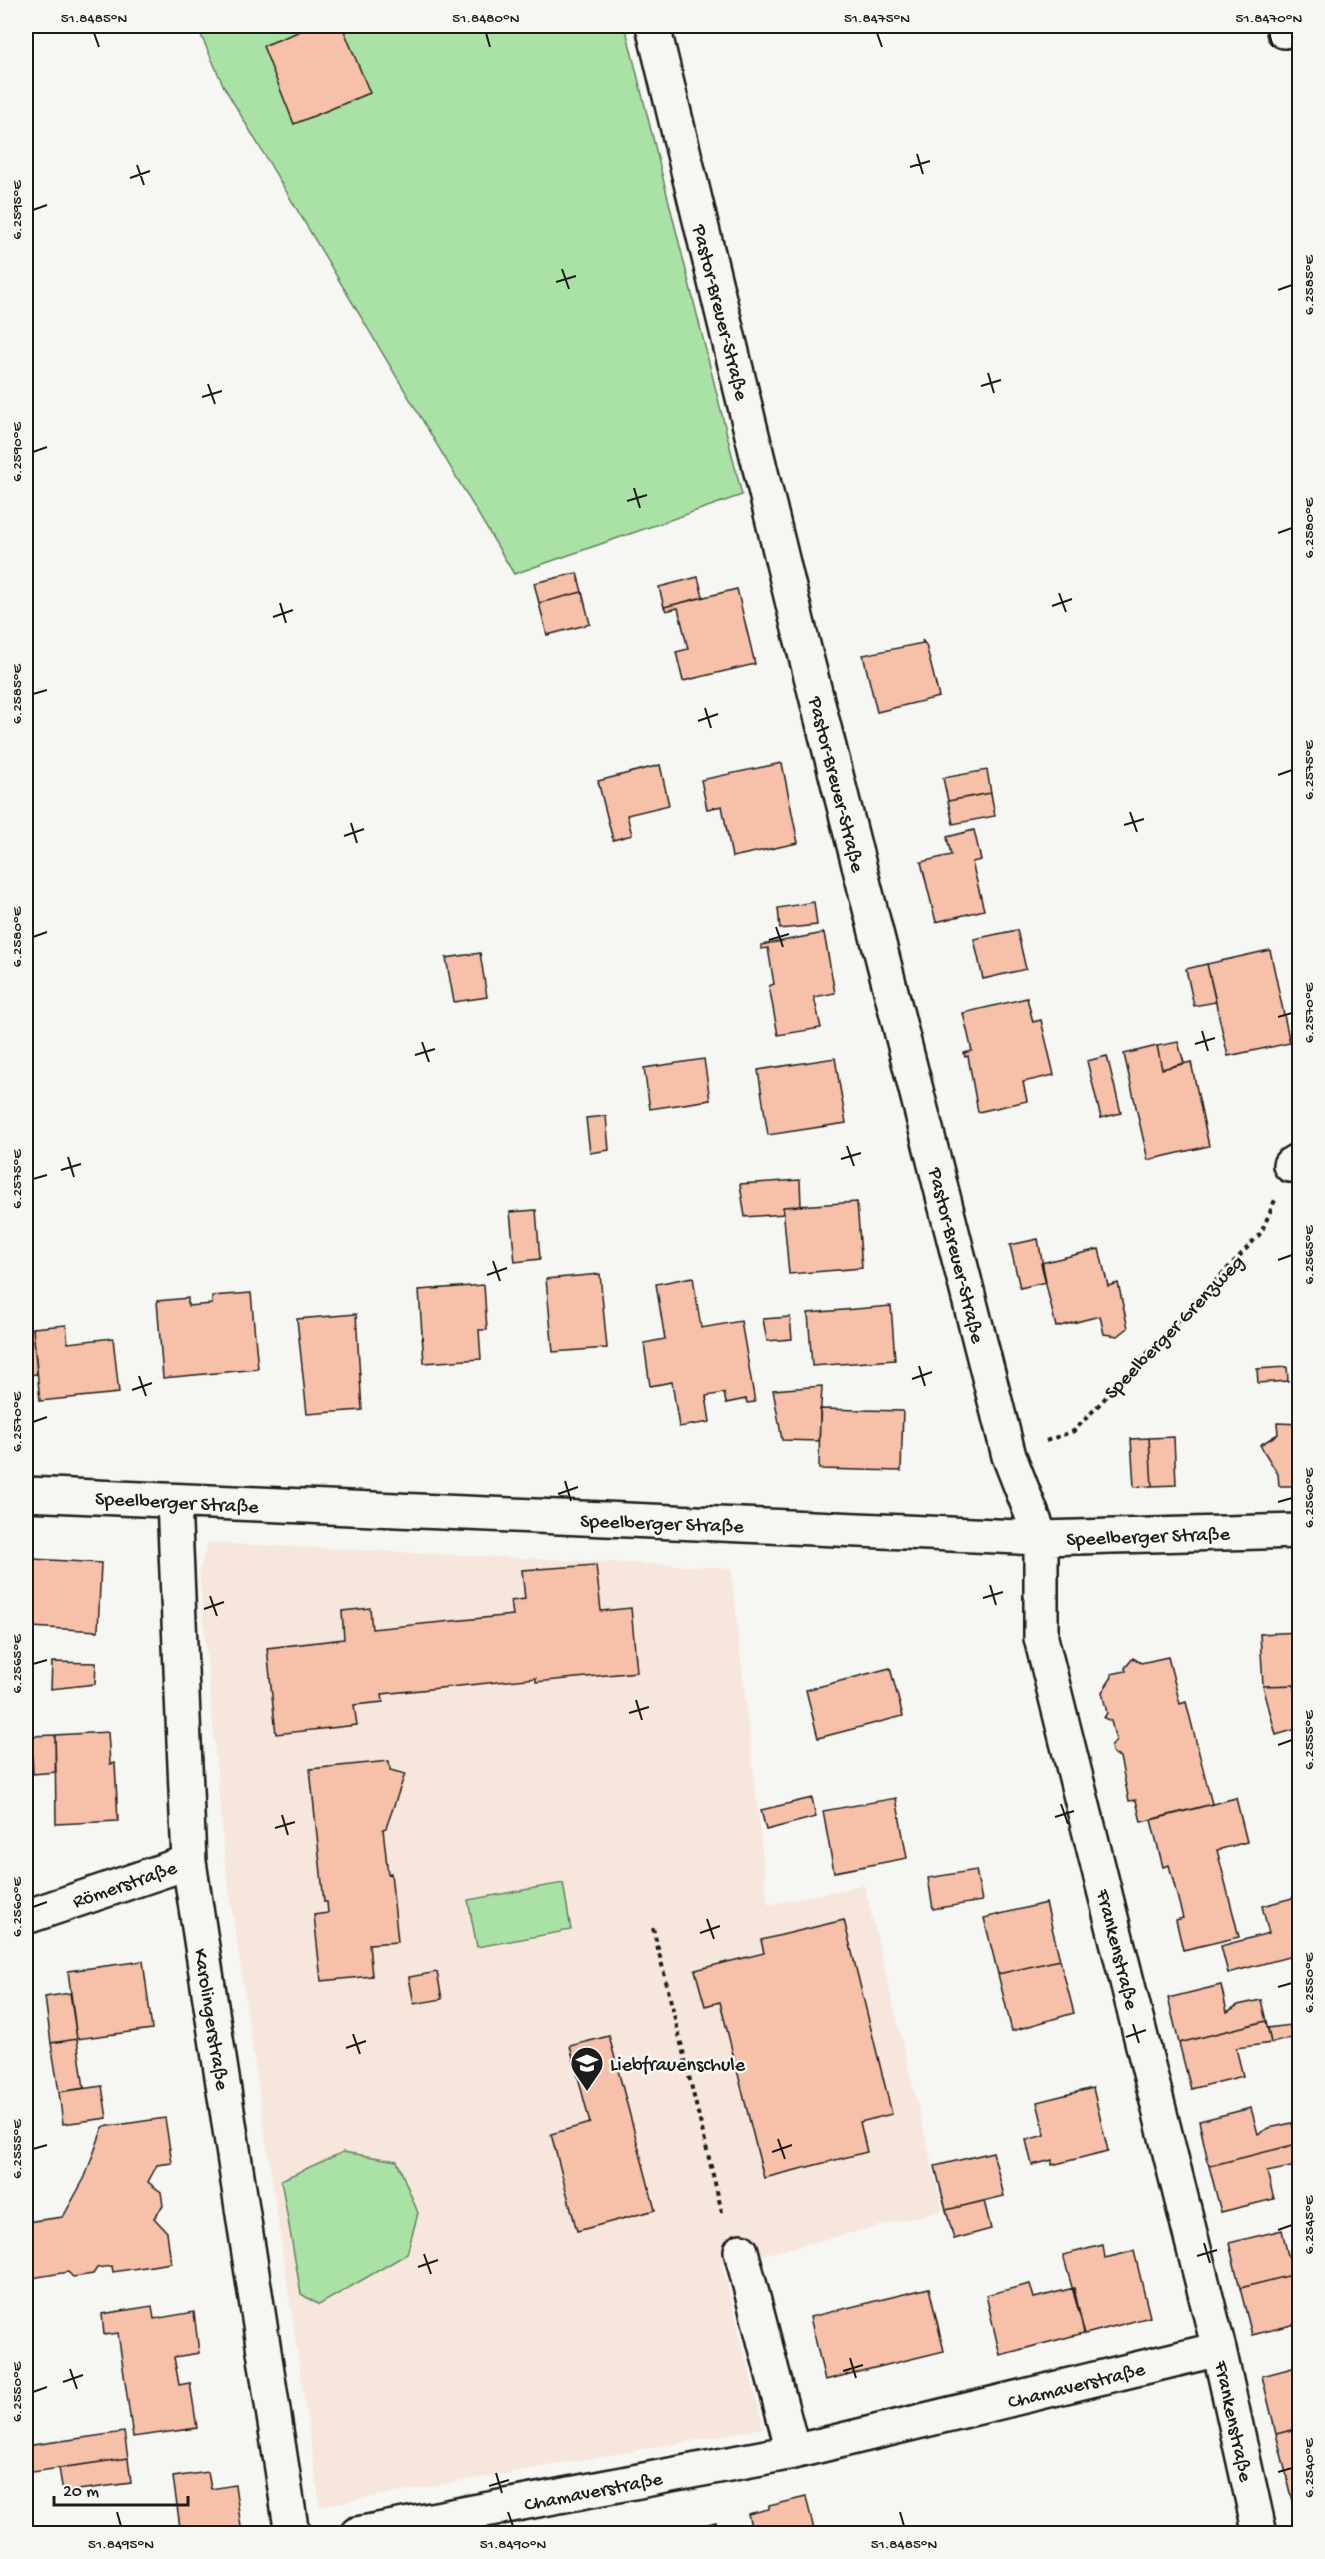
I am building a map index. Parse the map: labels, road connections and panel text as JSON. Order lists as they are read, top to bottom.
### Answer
{
  "streets": {
    "street": [
      "Pastor-Breuer-Straße",
      "Speelberger Straße",
      "Römerstraße",
      "Frankenstraße",
      "Karolingerstraße",
      "Chamaverstraße"
    ],
    "path": ["Speelberger Grenzweg"]
  },
  "crossings": [
    ["Pastor-Breuer-Straße", "Speelberger Grenzweg"],
    ["Pastor-Breuer-Straße", "Speelberger Straße"],
    ["Pastor-Breuer-Straße", "Frankenstraße"],
    ["Speelberger Straße", "Frankenstraße"],
    ["Speelberger Straße", "Karolingerstraße"],
    ["Römerstraße", "Karolingerstraße"],
    ["Frankenstraße", "Chamaverstraße"]
  ],
  "places": {
    "school or university": ["Liebfrauenschule"]
  },
  "scale_bar": "20 m",
  "coordinates": [
    "51.8485°N",
    "51.8480°N",
    "51.8475°N",
    "51.8470°N",
    "6.2595°E",
    "6.2585°E",
    "6.2590°E",
    "6.2580°E",
    "6.2575°E",
    "6.2570°E",
    "6.2565°E",
    "6.2560°E",
    "6.2555°E",
    "6.2550°E",
    "6.2545°E",
    "6.2540°E",
    "51.8495°N",
    "51.8490°N"
  ]
}
